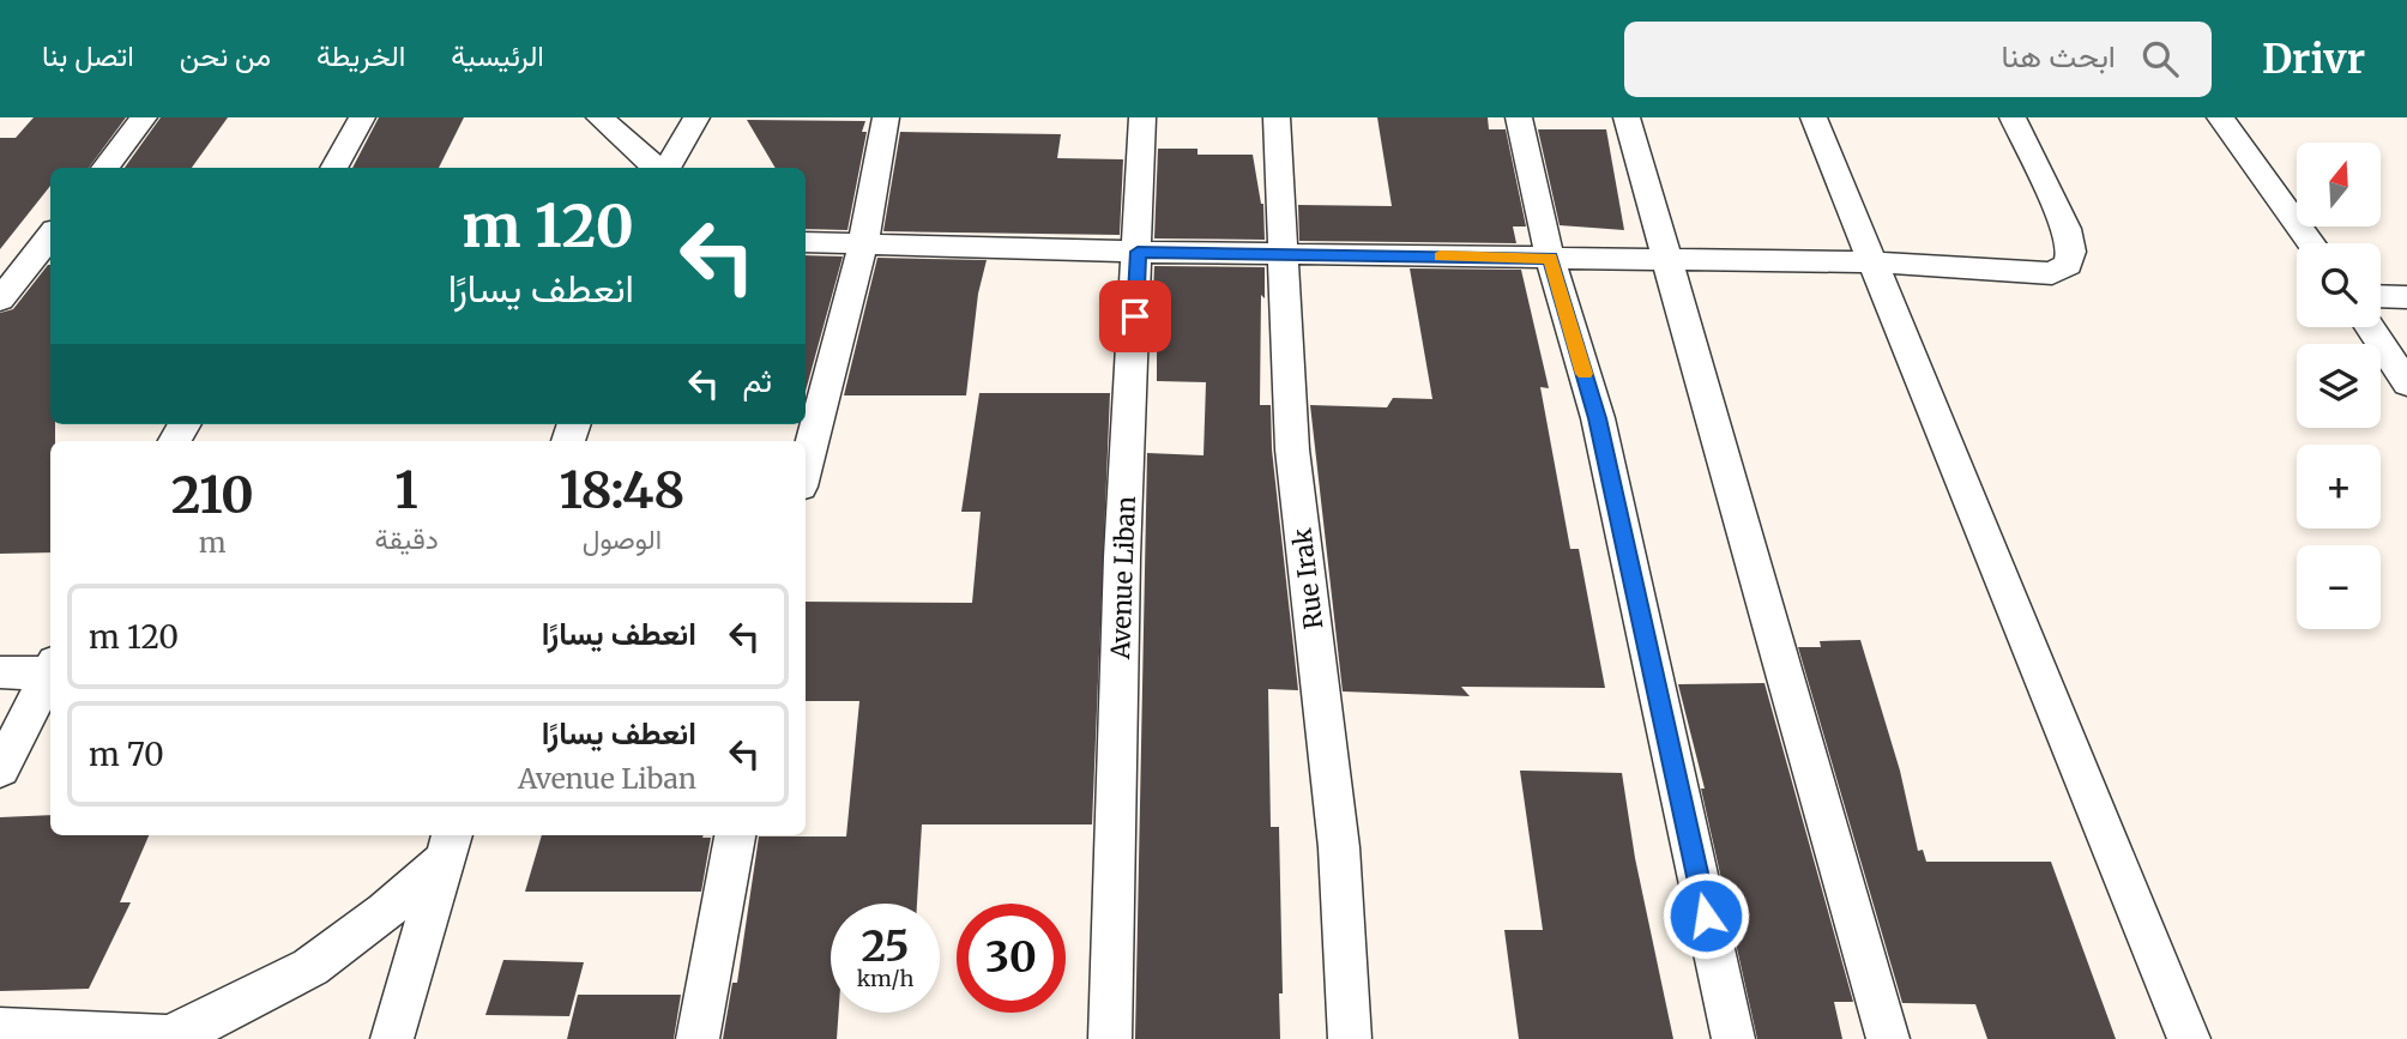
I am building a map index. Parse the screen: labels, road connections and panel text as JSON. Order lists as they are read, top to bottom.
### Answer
{
  "streets": {
    "street": ["Avenue Liban", "Rue Irak"]
  },
  "north": "top",
  "page": {
    "header": "Drivr",
    "search": "ابحث هنا",
    "nav": [
      "الرئيسية",
      "الخريطة",
      "من نحن",
      "اتصل بنا"
    ],
    "map_buttons": ["+", "−"],
    "turn": ["120 m", "انعطف يسارًا"],
    "then": "ثم",
    "eta": [
      "18:48",
      "الوصول",
      "1",
      "دقيقة",
      "210",
      "m"
    ],
    "list": [
      {
        "name": "انعطف يسارًا",
        "value": "120 m"
      },
      {
        "name": "انعطف يسارًا",
        "note": "Avenue Liban",
        "value": "70 m"
      }
    ],
    "speed": "25 km/h",
    "limit": "30"
  }
}
